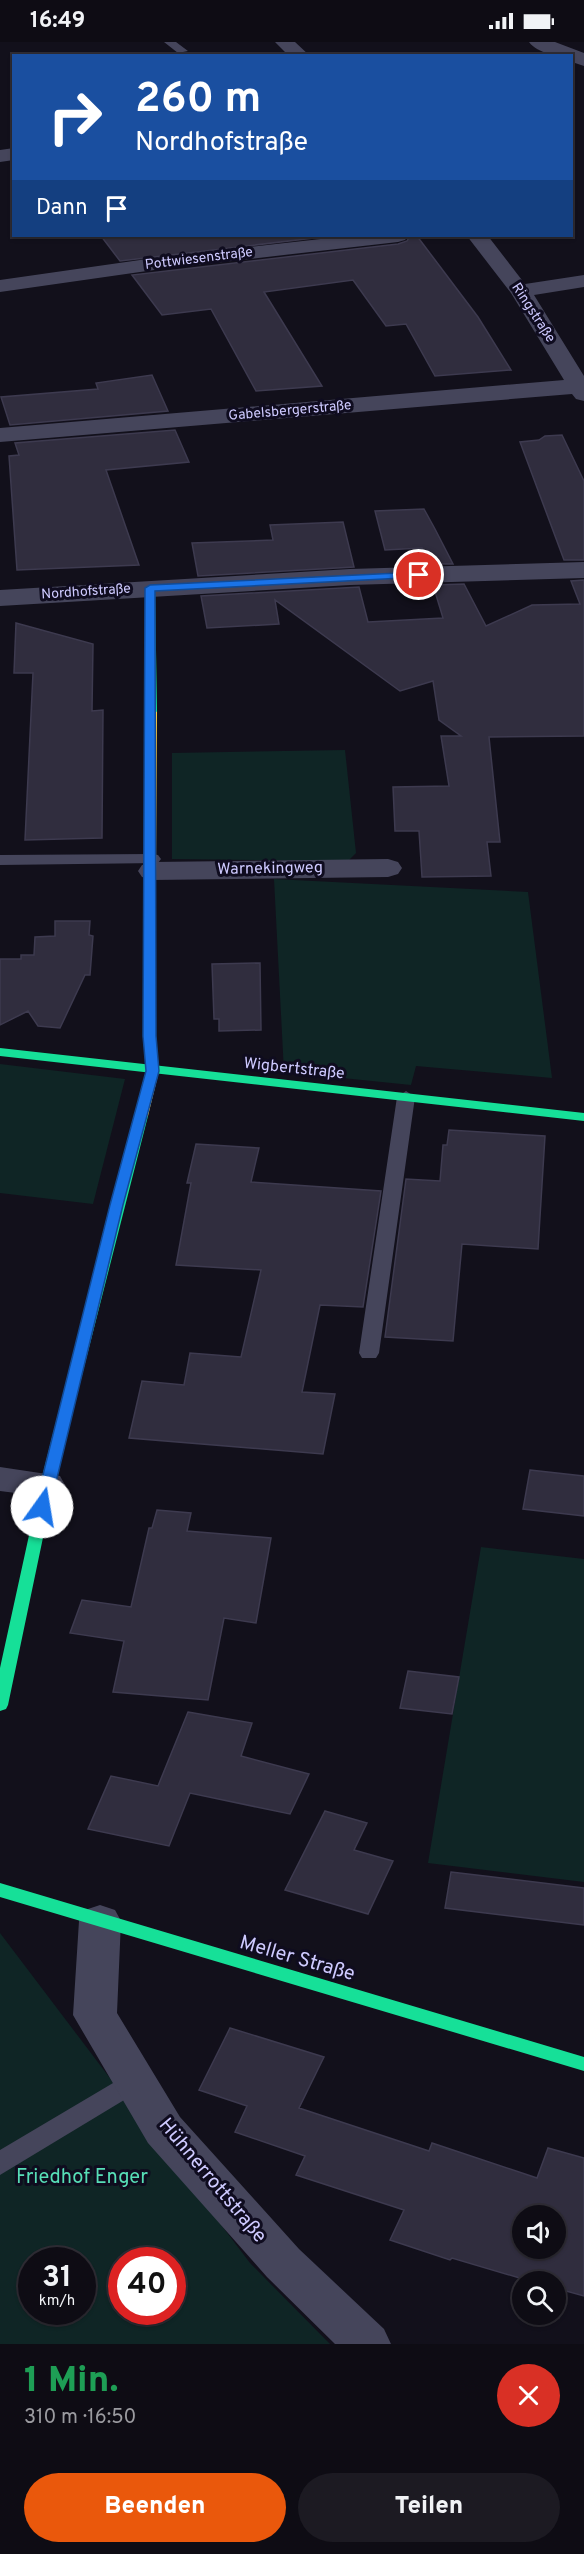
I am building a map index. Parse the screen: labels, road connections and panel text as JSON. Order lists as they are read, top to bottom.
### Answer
{
  "streets": {
    "street": [
      "Pottwiesenstraße",
      "Ringstraße",
      "Gabelsbergerstraße",
      "Nordhofstraße",
      "Warnekingweg",
      "Wigbertstraße",
      "Meller Straße",
      "Hühnerrottstraße"
    ]
  },
  "crossings": [
    ["Ringstraße", "Gabelsbergerstraße"],
    ["Meller Straße", "Hühnerrottstraße"]
  ],
  "parks": ["Friedhof Enger"],
  "page": {
    "status": "16:49",
    "turn": ["260 m", "Nordhofstraße"],
    "then": "Dann",
    "speed": "31 km/h",
    "limit": "40",
    "heading": ["1 Min.", "310 m · 16:50"],
    "buttons": ["Beenden", "Teilen"]
  }
}
